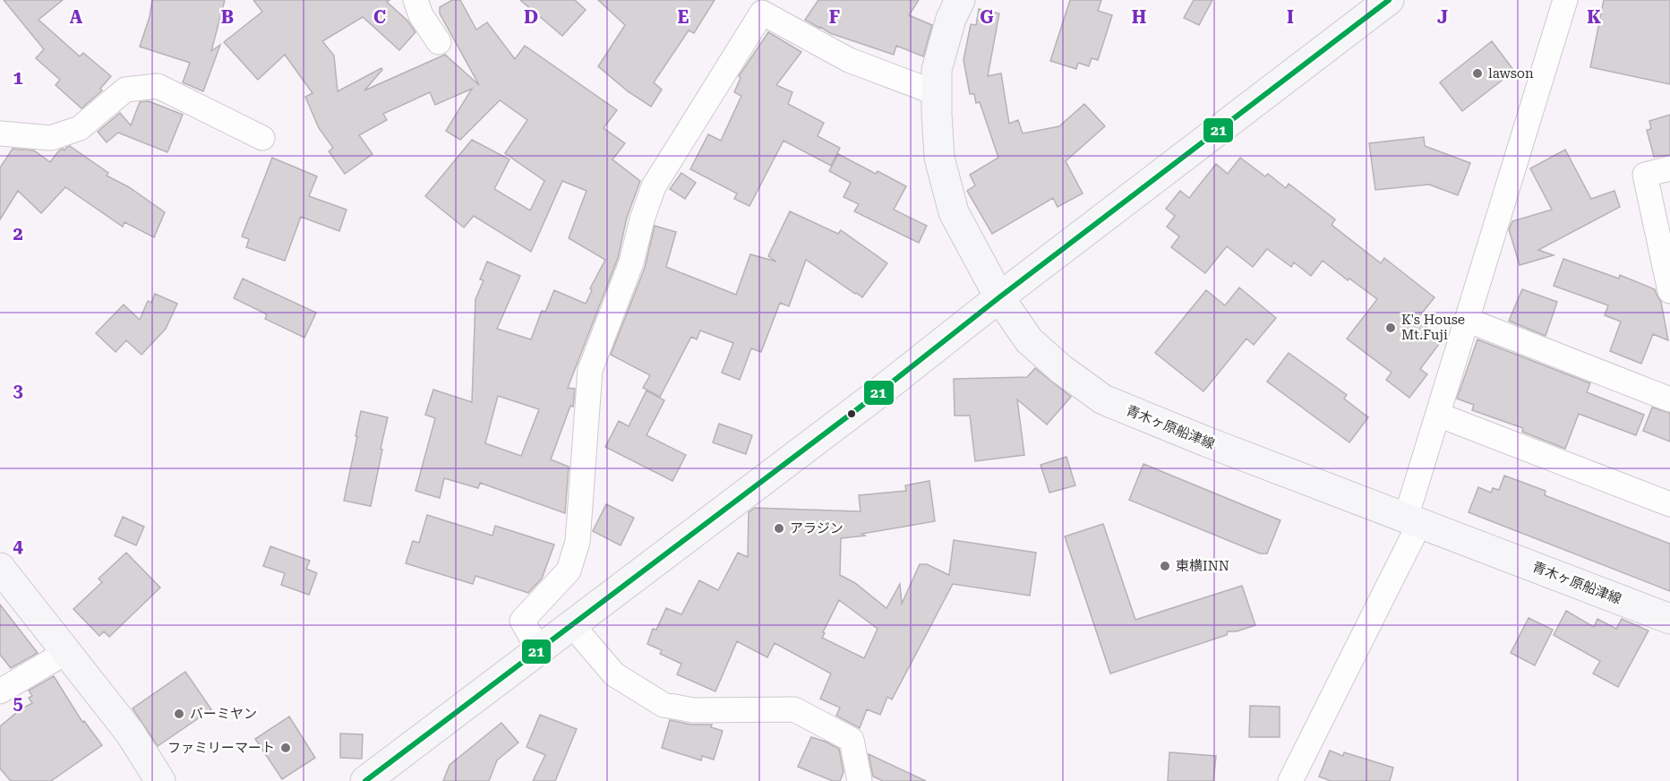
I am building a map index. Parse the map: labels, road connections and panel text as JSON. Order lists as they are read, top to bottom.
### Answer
{
  "streets": {
    "main road": ["青木ヶ原船津線"]
  },
  "places": [
    "lawson",
    "K's House Mt.Fuji",
    "アラジン",
    "東横INN",
    "バーミヤン",
    "ファミリーマート"
  ],
  "lines": ["transit line 21"],
  "grid": {
    "columns": [
      "A",
      "B",
      "C",
      "D",
      "E",
      "F",
      "G",
      "H",
      "I",
      "J",
      "K"
    ],
    "rows": [
      "1",
      "2",
      "3",
      "4",
      "5"
    ]
  }
}
